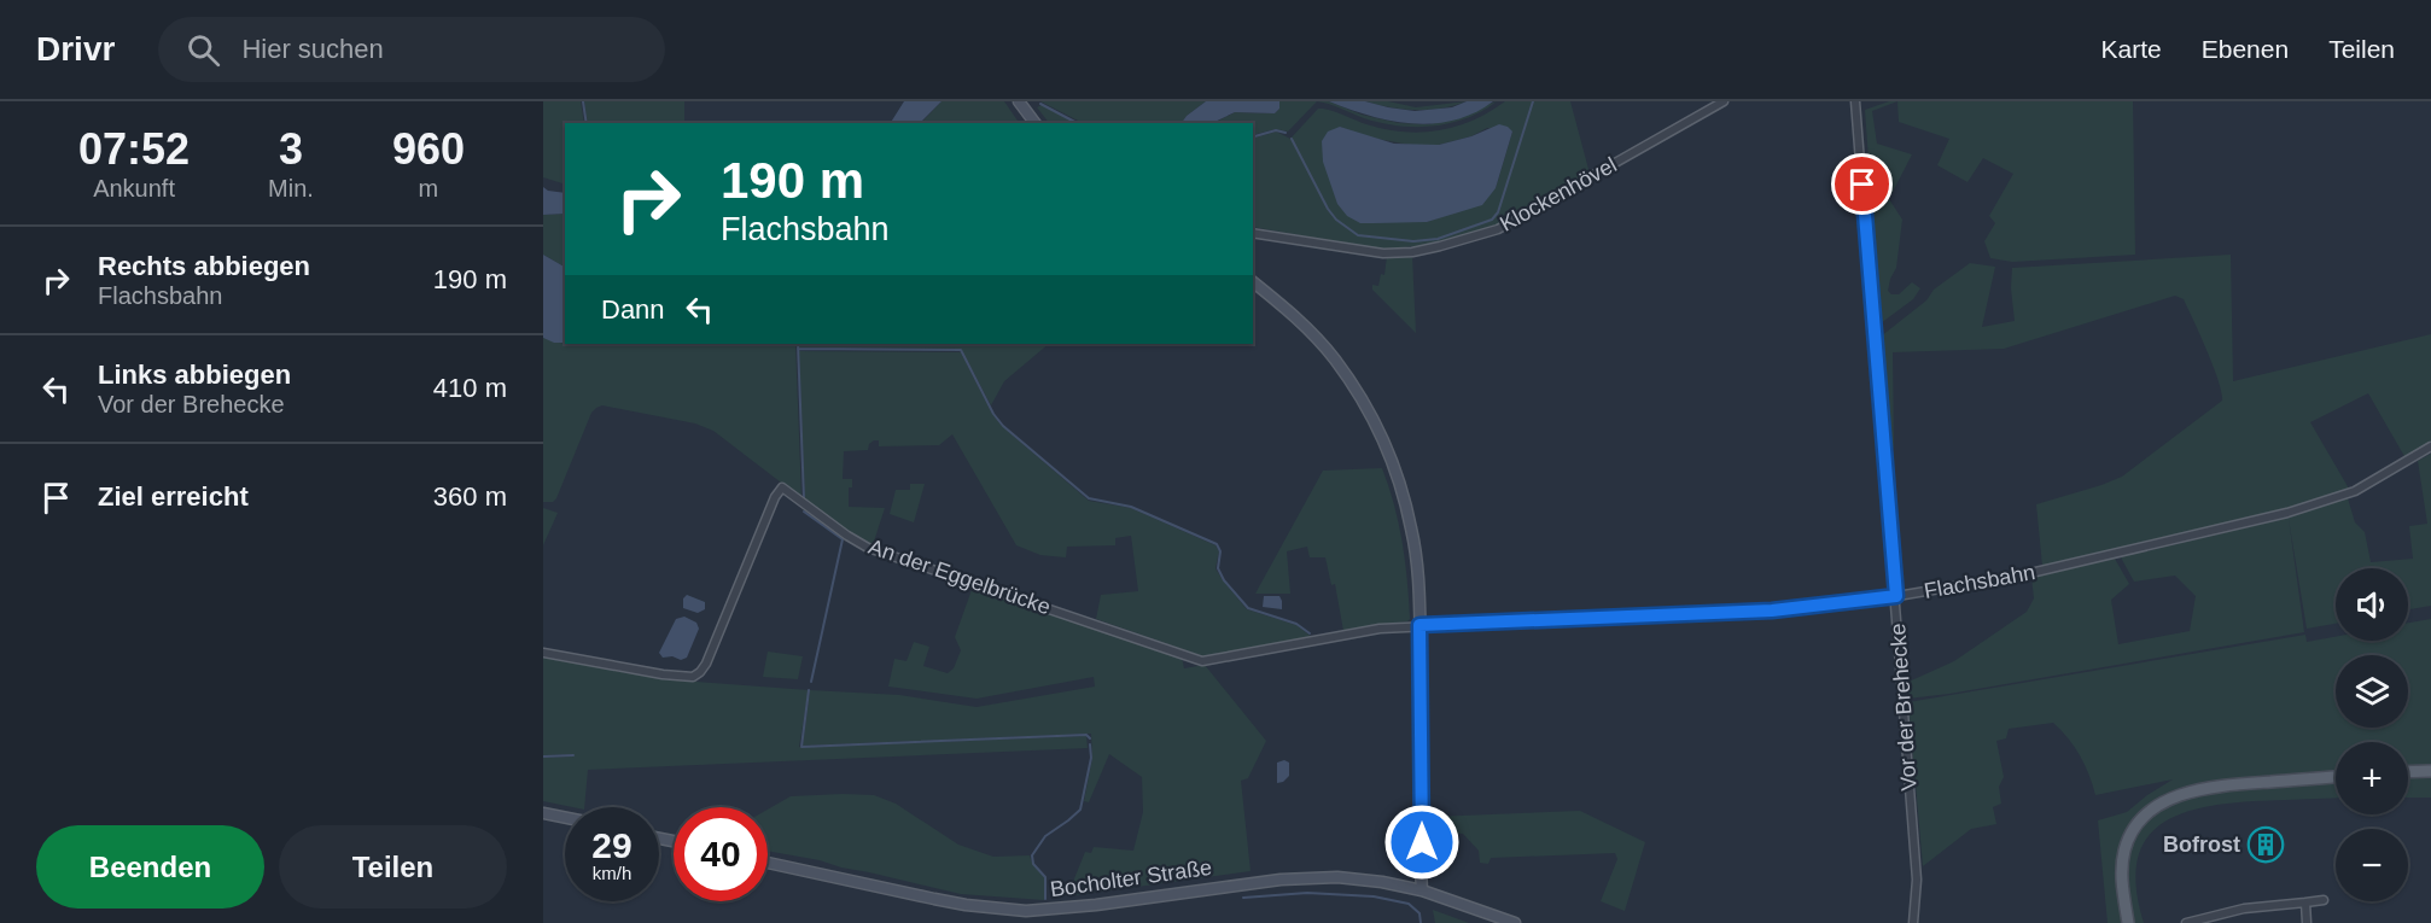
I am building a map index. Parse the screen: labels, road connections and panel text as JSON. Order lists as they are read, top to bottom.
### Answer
{
  "streets": {
    "main road": ["Bocholter Straße"],
    "street": [
      "Klockenhövel",
      "An der Eggelbrücke",
      "Flachsbahn",
      "Vor der Brehecke"
    ]
  },
  "crossings": [
    ["An der Eggelbrücke", "Flachsbahn"],
    ["Flachsbahn", "Vor der Brehecke"]
  ],
  "places": {
    "building": ["Bofrost"]
  },
  "page": {
    "header": "Drivr",
    "search": "Hier suchen",
    "nav": ["Karte", "Ebenen", "Teilen"],
    "eta": [
      "07:52",
      "Ankunft",
      "3",
      "Min.",
      "960",
      "m"
    ],
    "turn": ["190 m", "Flachsbahn"],
    "list": [
      {
        "name": "Rechts abbiegen",
        "note": "Flachsbahn",
        "value": "190 m"
      },
      {
        "name": "Links abbiegen",
        "note": "Vor der Brehecke",
        "value": "410 m"
      },
      {
        "name": "Ziel erreicht",
        "value": "360 m"
      }
    ],
    "then": "Dann",
    "map_buttons": ["+", "−"],
    "speed": "29 km/h",
    "limit": "40",
    "buttons": ["Beenden", "Teilen"]
  }
}
